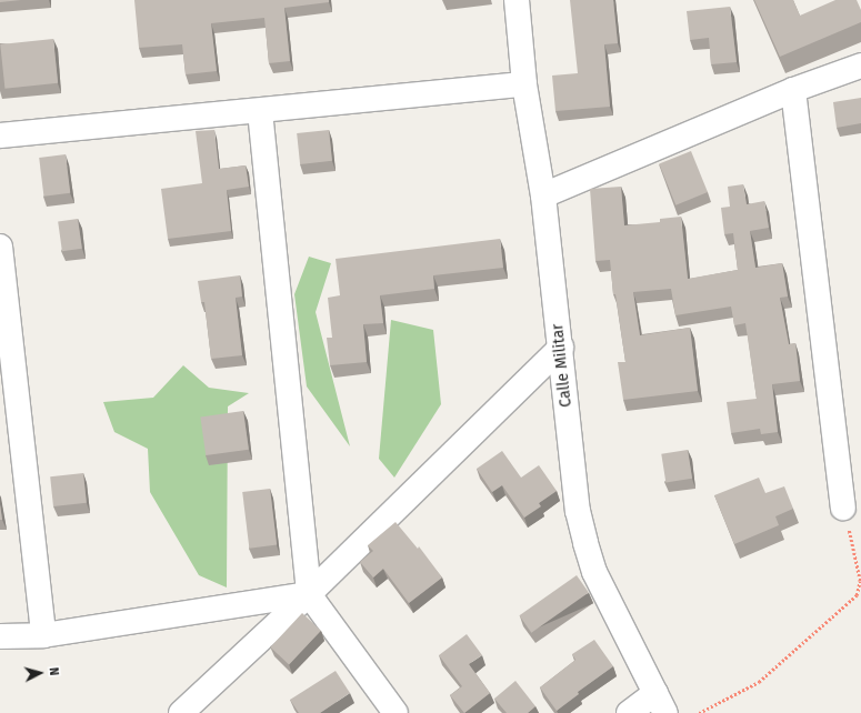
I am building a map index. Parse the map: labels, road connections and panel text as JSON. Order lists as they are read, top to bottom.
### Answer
{
  "streets": {
    "street": ["Calle Militar"]
  },
  "north": "right"
}
